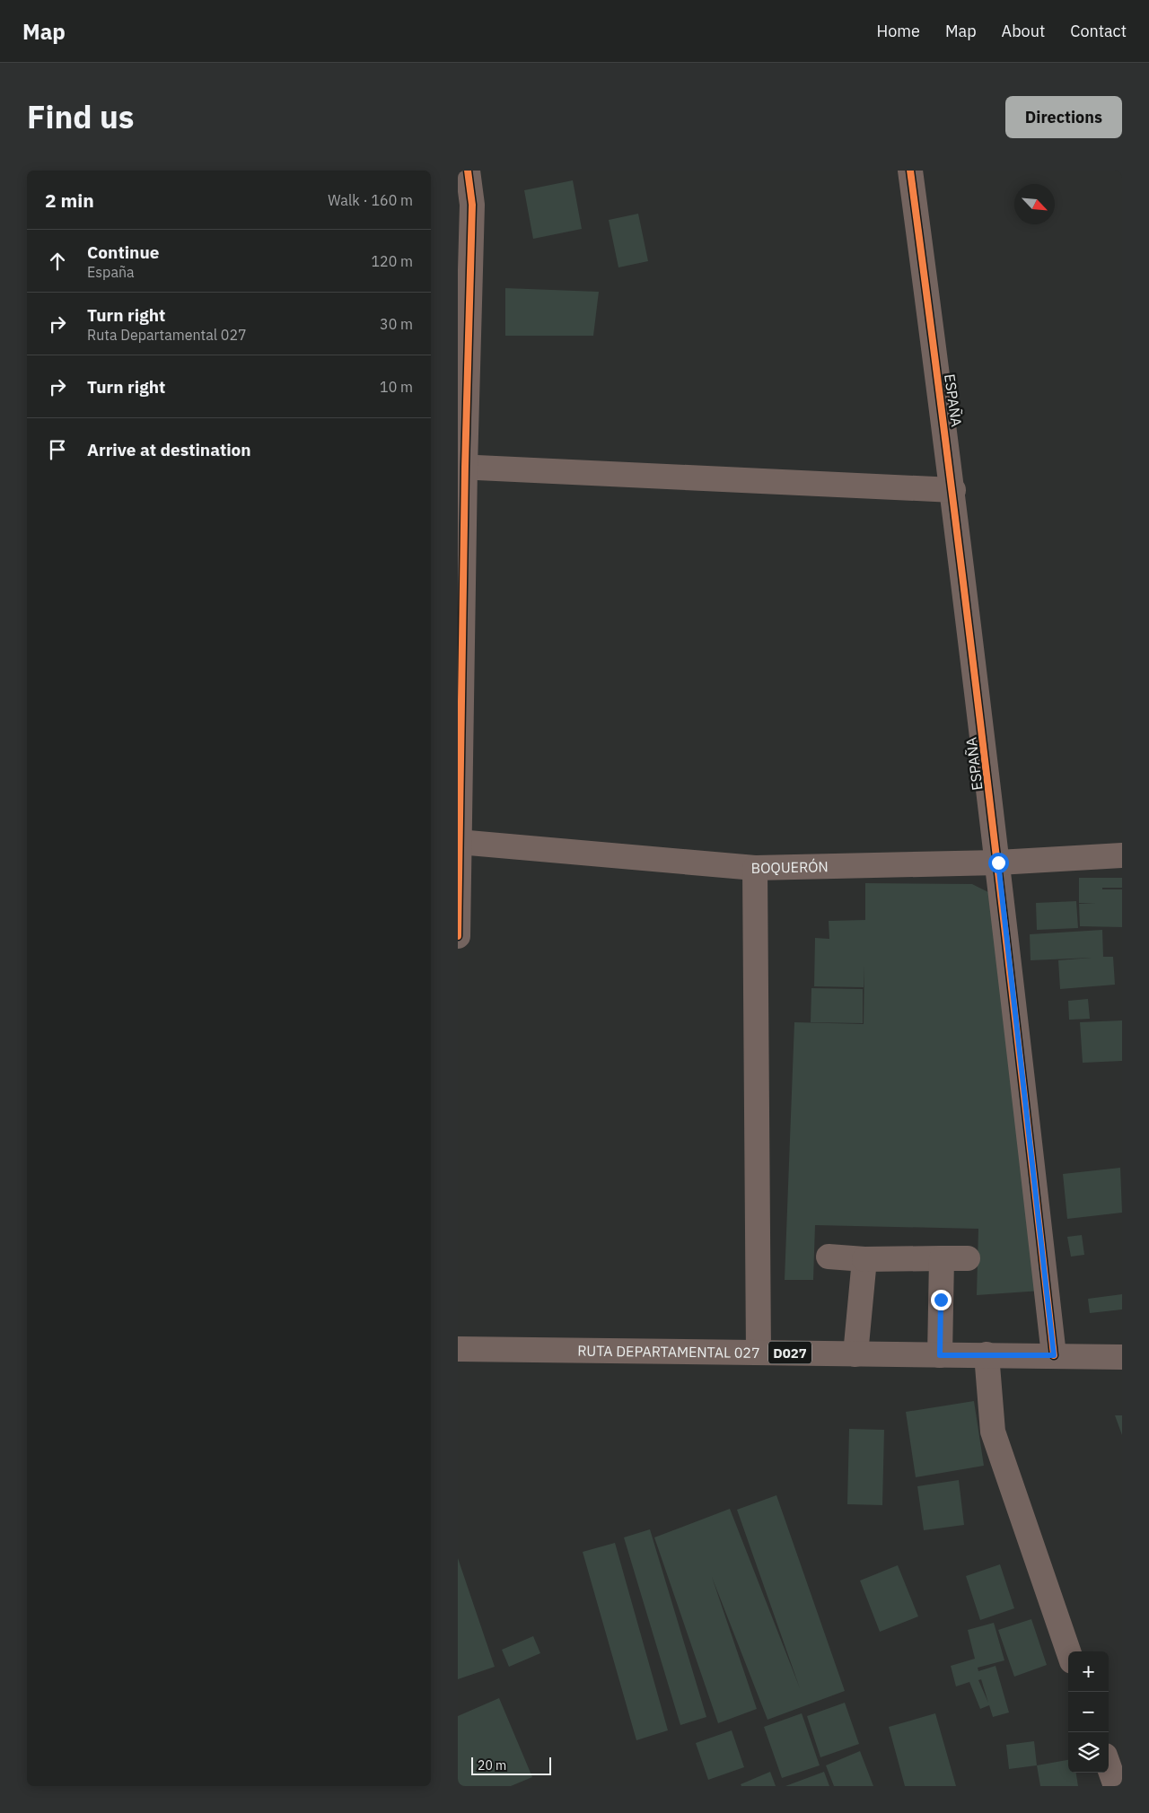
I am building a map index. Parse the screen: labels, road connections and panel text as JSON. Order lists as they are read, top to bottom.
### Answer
{
  "streets": {
    "street": [
      "ESPAÑA",
      "BOQUERÓN",
      "RUTA DEPARTAMENTAL 027",
      "D027"
    ]
  },
  "crossings": [
    ["ESPAÑA", "BOQUERÓN"],
    ["ESPAÑA", "RUTA DEPARTAMENTAL 027"]
  ],
  "scale_bar": "20 m",
  "north": "bottom right",
  "page": {
    "header": "Map",
    "nav": [
      "Home",
      "Map",
      "About",
      "Contact"
    ],
    "title": "Find us",
    "buttons": "Directions",
    "heading": ["2 min", "Walk · 160 m"],
    "list": [
      ["Continue", "España", "120 m"],
      ["Turn right", "Ruta Departamental 027", "30 m"],
      ["Turn right", "10 m"],
      "Arrive at destination"
    ],
    "map_buttons": ["+", "−"],
    "scale": "20 m"
  }
}
